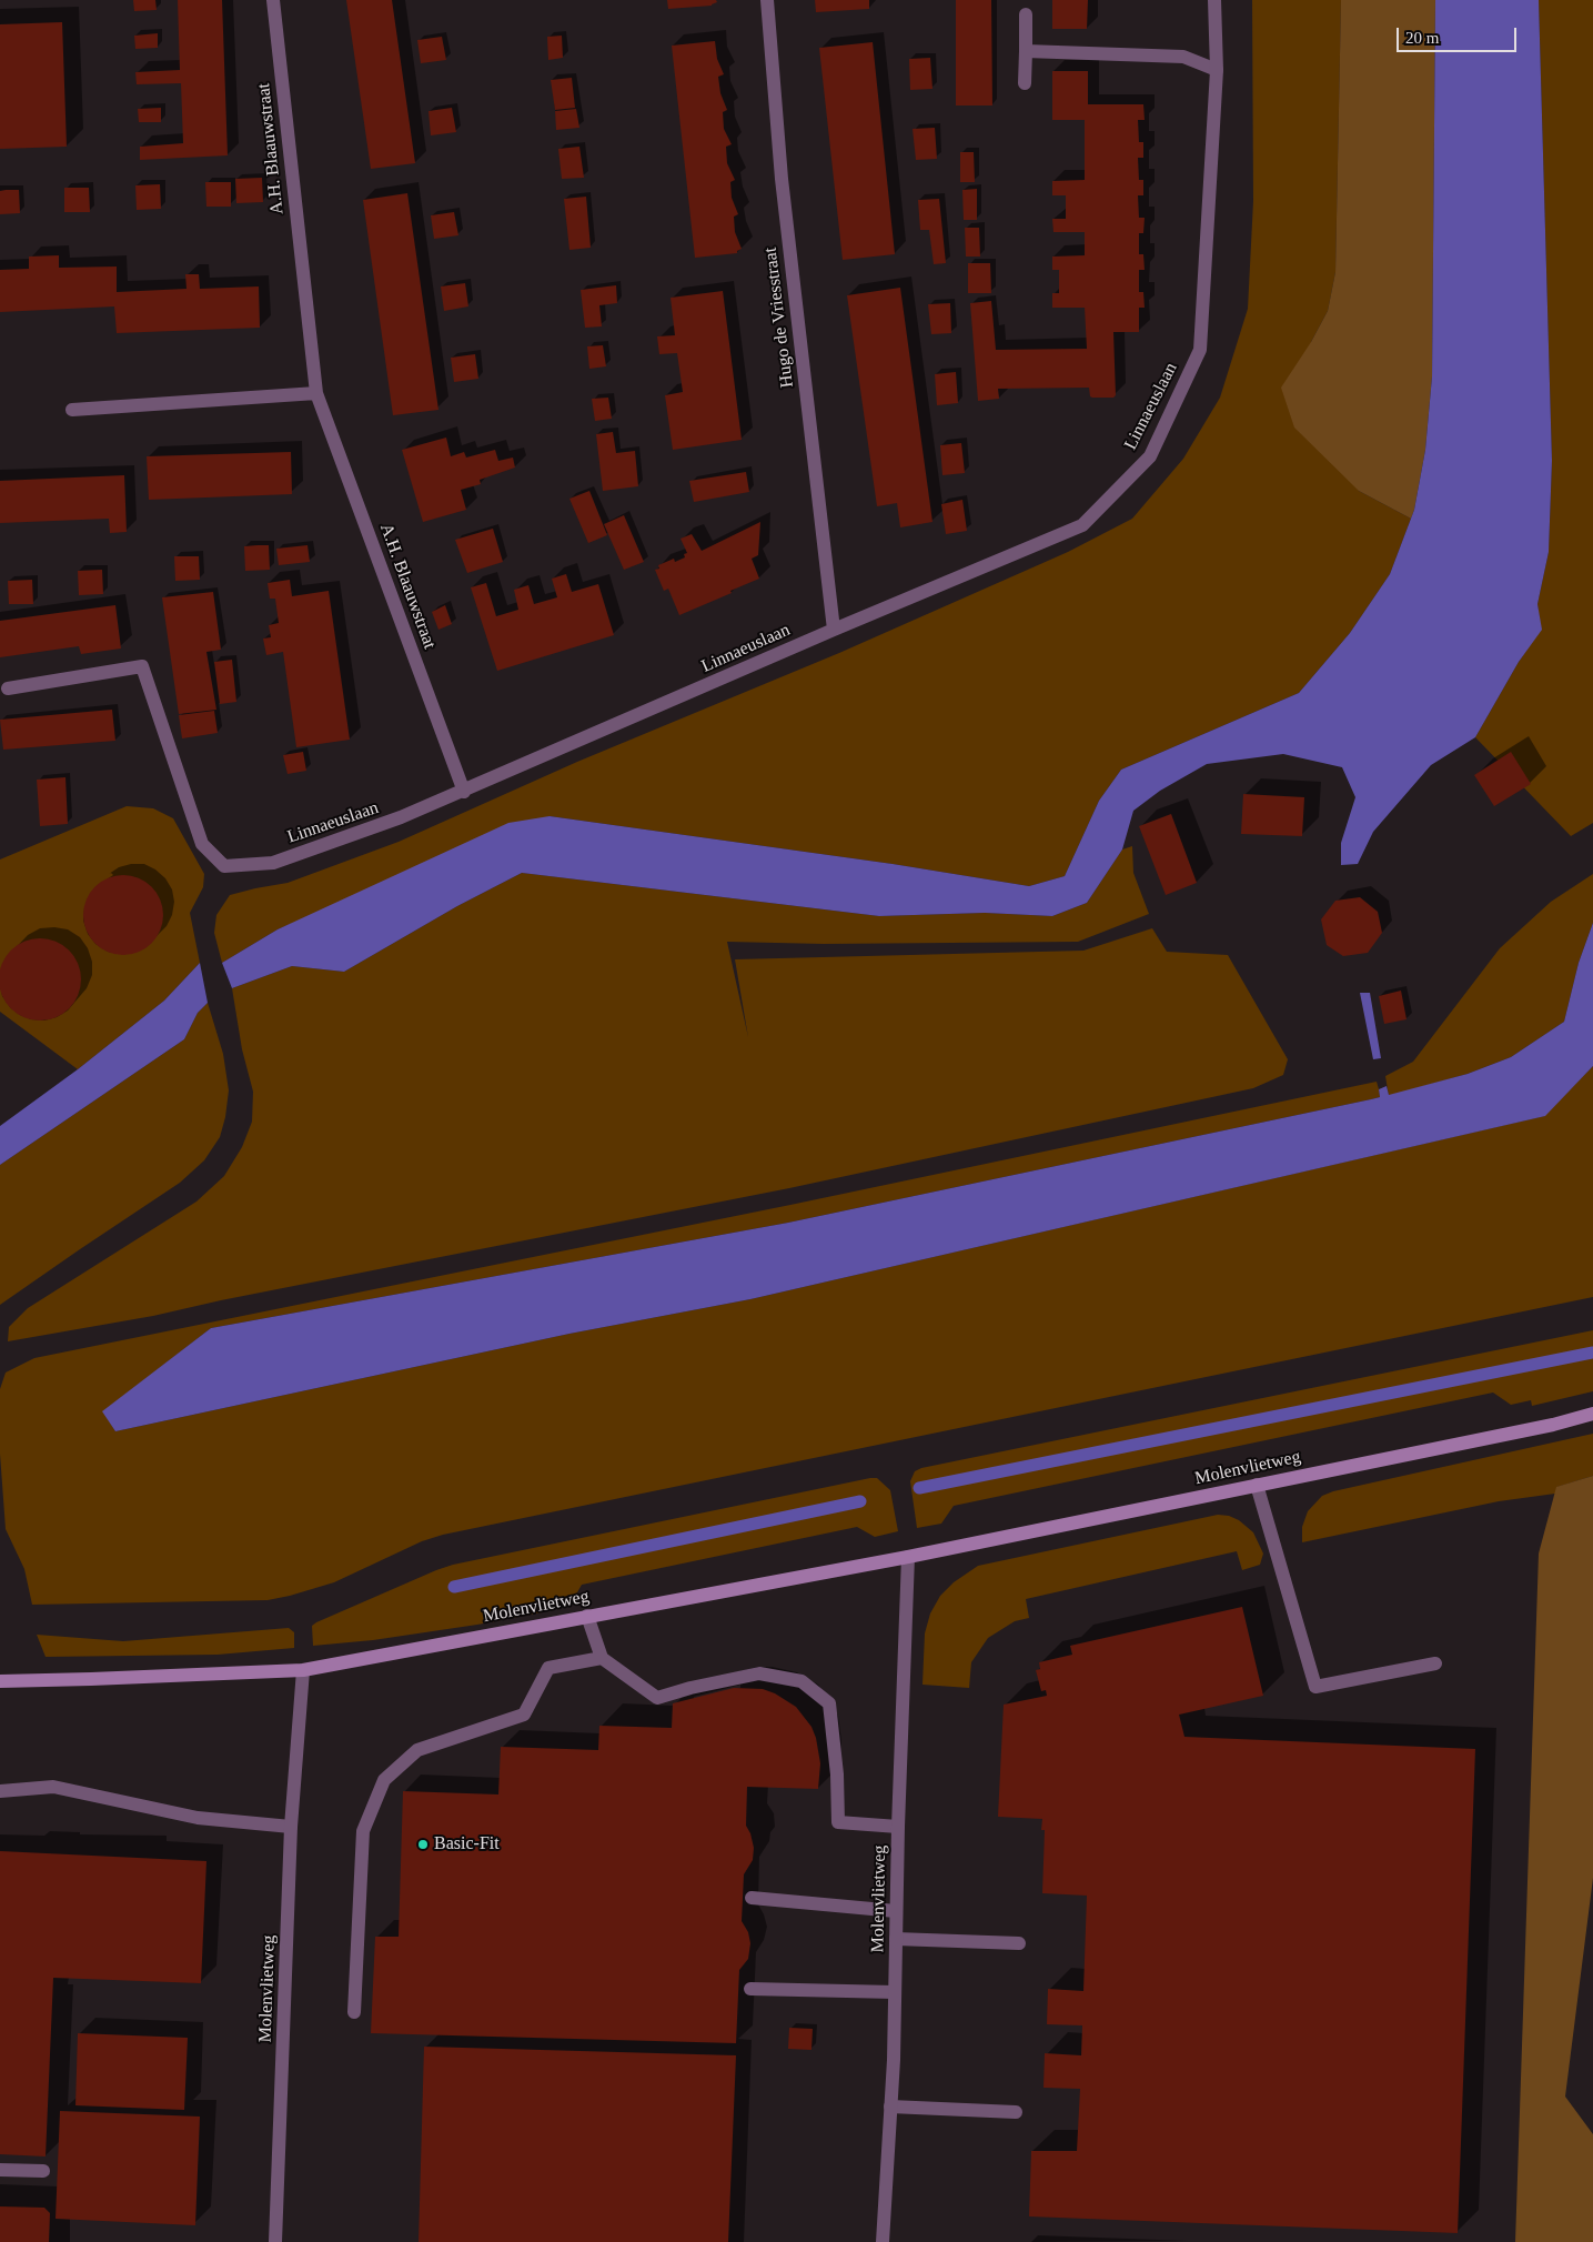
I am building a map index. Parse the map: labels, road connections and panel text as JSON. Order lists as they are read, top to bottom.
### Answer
{
  "streets": {
    "street": [
      "A.H. Blaauwstraat",
      "Hugo de Vriesstraat",
      "Linnaeuslaan",
      "Molenvlietweg"
    ]
  },
  "crossings": [
    ["A.H. Blaauwstraat", "Linnaeuslaan"],
    ["Hugo de Vriesstraat", "Linnaeuslaan"]
  ],
  "places": ["Basic-Fit"],
  "scale_bar": "20 m"
}
